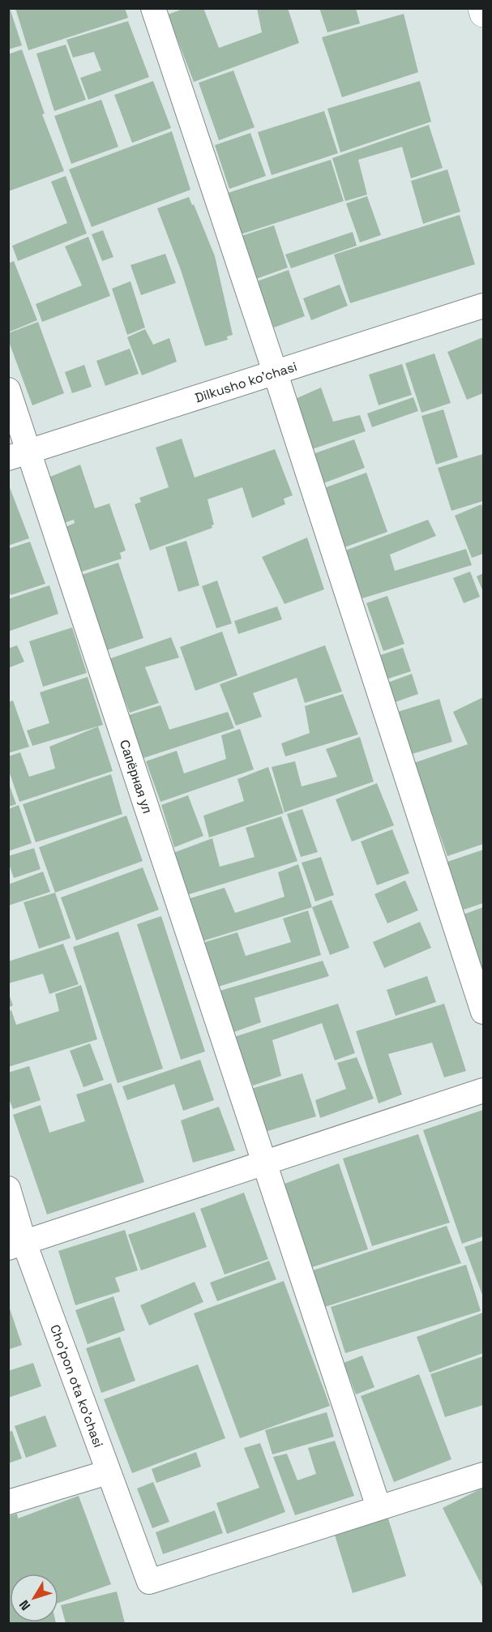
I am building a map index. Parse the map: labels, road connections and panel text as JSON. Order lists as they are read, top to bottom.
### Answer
{
  "streets": {
    "street": ["Dilkusho ko'chasi", "Сапёрная ул", "Cho'pon ota ko'chasi"]
  },
  "crossings": [
    ["Dilkusho ko'chasi", "Сапёрная ул"],
    ["Сапёрная ул", "Cho'pon ota ko'chasi"]
  ],
  "north": "bottom left"
}
